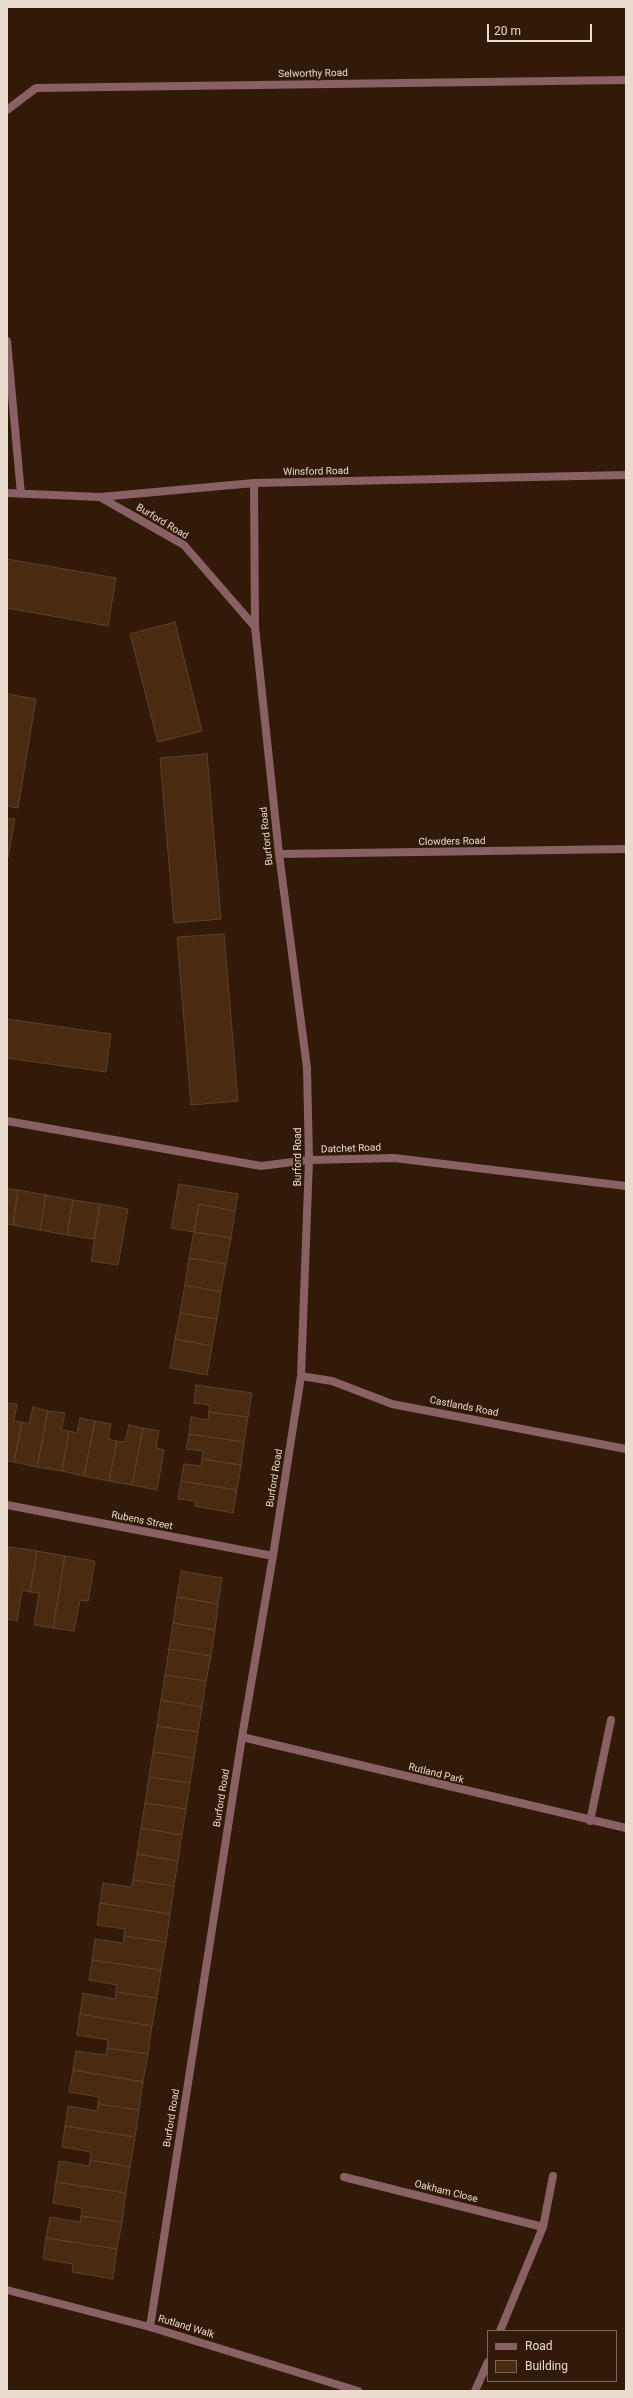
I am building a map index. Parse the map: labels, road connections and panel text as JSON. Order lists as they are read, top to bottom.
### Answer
{
  "streets": {
    "street": [
      "Selworthy Road",
      "Winsford Road",
      "Burford Road",
      "Clowders Road",
      "Datchet Road",
      "Castlands Road",
      "Rubens Street",
      "Rutland Park",
      "Oakham Close",
      "Rutland Walk"
    ]
  },
  "crossings": [
    ["Winsford Road", "Burford Road"],
    ["Burford Road", "Clowders Road"],
    ["Burford Road", "Datchet Road"],
    ["Burford Road", "Castlands Road"],
    ["Burford Road", "Rubens Street"],
    ["Burford Road", "Rutland Park"],
    ["Burford Road", "Rutland Walk"]
  ],
  "legend": ["Road", "Building"],
  "scale_bar": "20 m"
}
